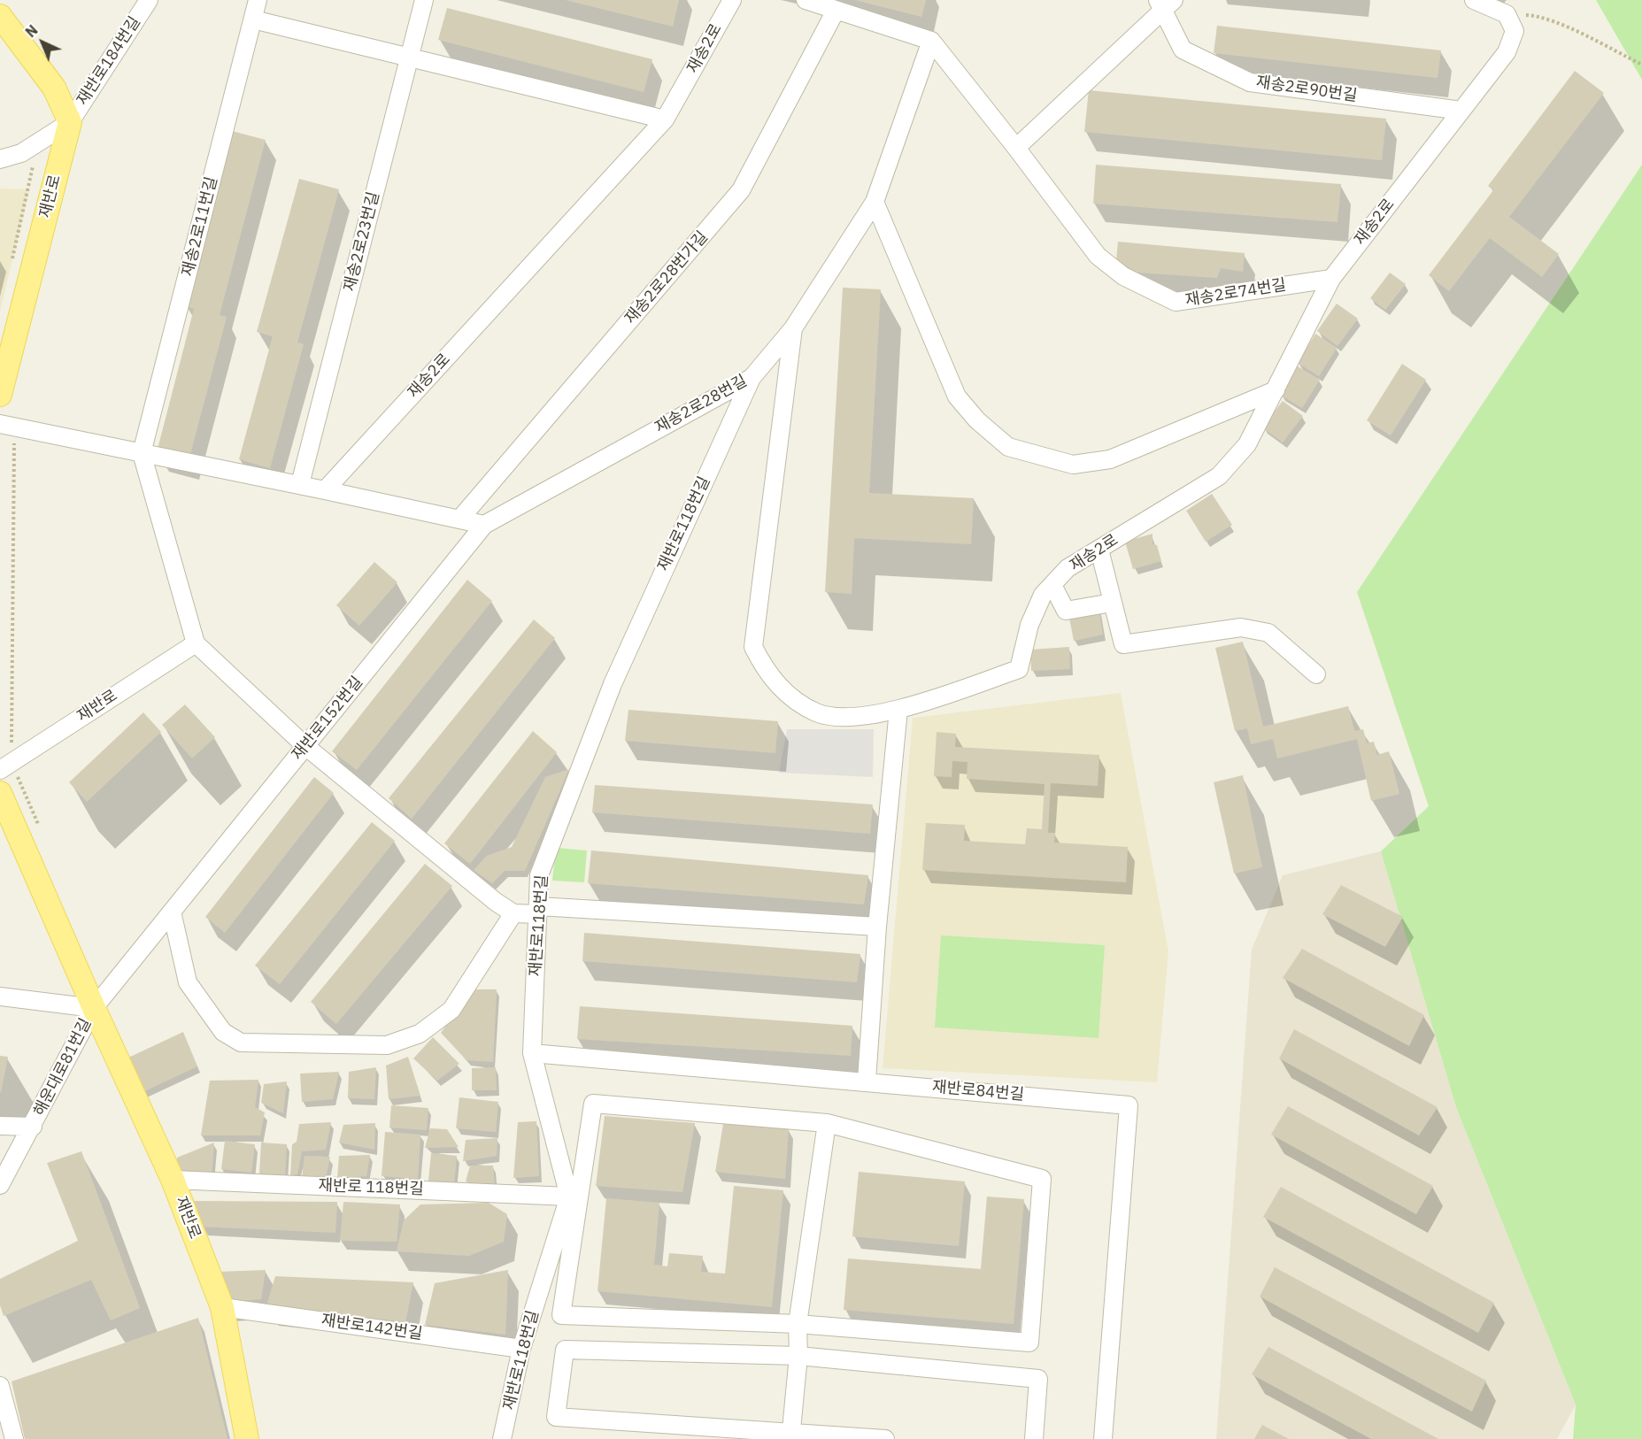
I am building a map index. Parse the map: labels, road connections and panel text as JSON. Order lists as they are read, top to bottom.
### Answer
{
  "streets": {
    "main road": ["재반로"],
    "street": [
      "재송2로",
      "재반로184번길",
      "재송2로90번길",
      "재송2로11번길",
      "재송2로23번길",
      "재송2로28번가길",
      "재송2로74번길",
      "재송2로28번길",
      "재반로118번길",
      "재반로152번길",
      "해운대로81번길",
      "재반로84번길",
      "재반로 118번길",
      "재반로142번길"
    ]
  },
  "crossings": [
    ["재송2로", "재송2로90번길"],
    ["재송2로", "재송2로74번길"],
    ["재송2로", "재송2로28번길"],
    ["재반로184번길", "재반로"],
    ["재반로", "재반로152번길"],
    ["재반로", "해운대로81번길"],
    ["재반로", "재반로 118번길"],
    ["재반로", "재반로142번길"],
    ["재송2로74번길", "재송2로28번길"],
    ["재송2로28번길", "재반로118번길"],
    ["재송2로28번길", "재반로152번길"],
    ["재반로118번길", "재반로 118번길"],
    ["재반로118번길", "재반로142번길"],
    ["재반로152번길", "해운대로81번길"]
  ],
  "north": "top left"
}
